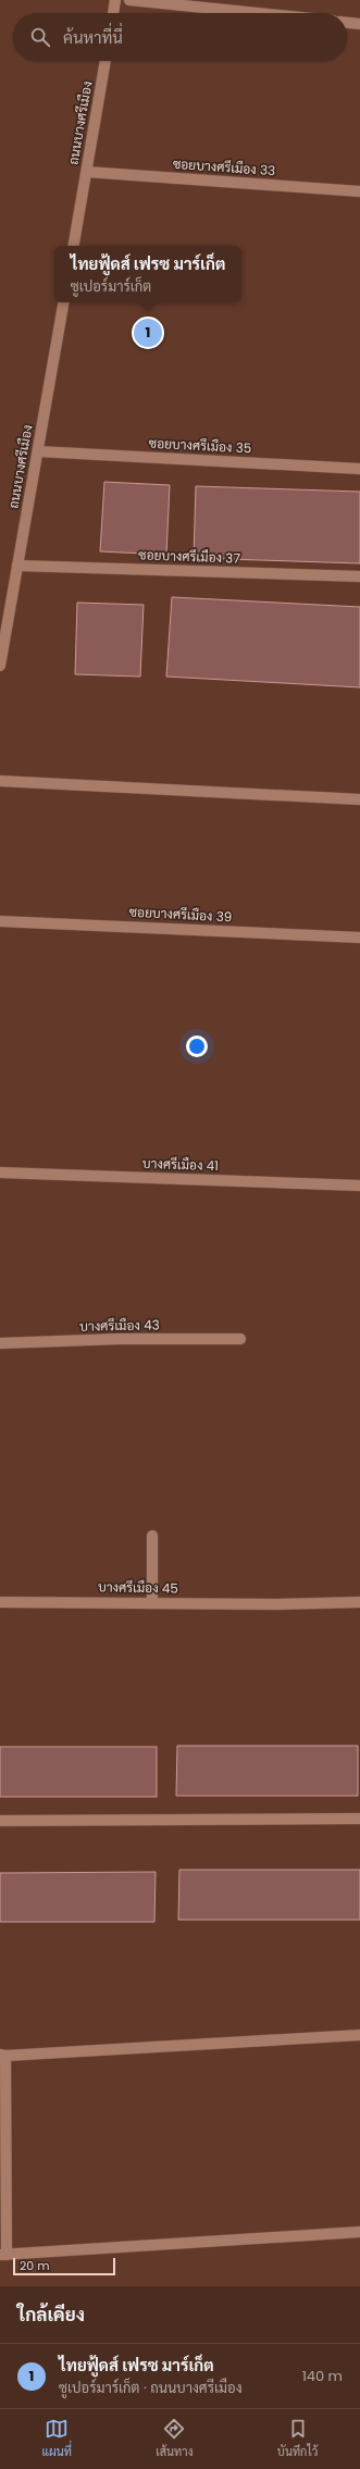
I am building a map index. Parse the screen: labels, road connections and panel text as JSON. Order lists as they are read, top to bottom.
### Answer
{
  "streets": {
    "street": [
      "ถนนบางศรีเมือง",
      "ซอยบางศรีเมือง 33",
      "ซอยบางศรีเมือง 35",
      "ซอยบางศรีเมือง 37",
      "ซอยบางศรีเมือง 39",
      "บางศรีเมือง 41",
      "บางศรีเมือง 43",
      "บางศรีเมือง 45"
    ]
  },
  "crossings": [
    ["ถนนบางศรีเมือง", "ซอยบางศรีเมือง 33"],
    ["ถนนบางศรีเมือง", "ซอยบางศรีเมือง 35"],
    ["ถนนบางศรีเมือง", "ซอยบางศรีเมือง 37"]
  ],
  "scale_bar": "20 m",
  "page": {
    "search": "ค้นหาที่นี่",
    "popup": ["ไทยฟู้ดส์ เฟรซ มาร์เก็ต", "ซูเปอร์มาร์เก็ต"],
    "pins": "1",
    "scale": "20 m",
    "heading": "ใกล้เคียง",
    "list": [
      {
        "mark": "1",
        "name": "ไทยฟู้ดส์ เฟรซ มาร์เก็ต",
        "note": "ซูเปอร์มาร์เก็ต · ถนนบางศรีเมือง",
        "value": "140 m"
      }
    ],
    "nav": ["แผนที่", "เส้นทาง", "บันทึกไว้"]
  }
}
